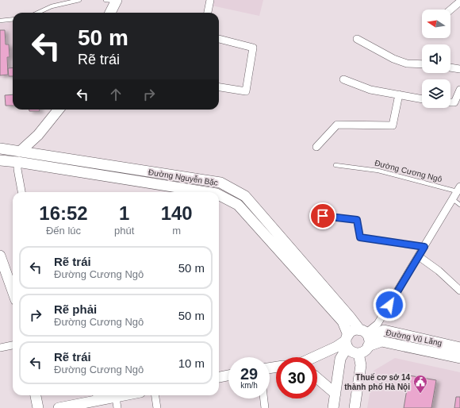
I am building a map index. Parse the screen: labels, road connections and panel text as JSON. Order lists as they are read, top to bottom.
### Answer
{
  "streets": {
    "main road": ["Đường Nguyễn Bặc", "Đường Vũ Lăng"],
    "street": ["Đường Cương Ngô"]
  },
  "crossings": [
    ["Đường Cương Ngô", "Đường Nguyễn Bặc"],
    ["Đường Cương Ngô", "Đường Vũ Lăng"],
    ["Đường Nguyễn Bặc", "Đường Vũ Lăng"]
  ],
  "places": {
    "public building": ["Thuế cơ sở 14 thành phố Hà Nội"]
  },
  "north": "left",
  "page": {
    "turn": ["50 m", "Rẽ trái"],
    "eta": [
      "16:52",
      "Đến lúc",
      "1",
      "phút",
      "140",
      "m"
    ],
    "list": [
      {
        "name": "Rẽ trái",
        "note": "Đường Cương Ngô",
        "value": "50 m"
      },
      {
        "name": "Rẽ phải",
        "note": "Đường Cương Ngô",
        "value": "50 m"
      },
      {
        "name": "Rẽ trái",
        "note": "Đường Cương Ngô",
        "value": "10 m"
      }
    ],
    "speed": "29 km/h",
    "limit": "30"
  }
}
